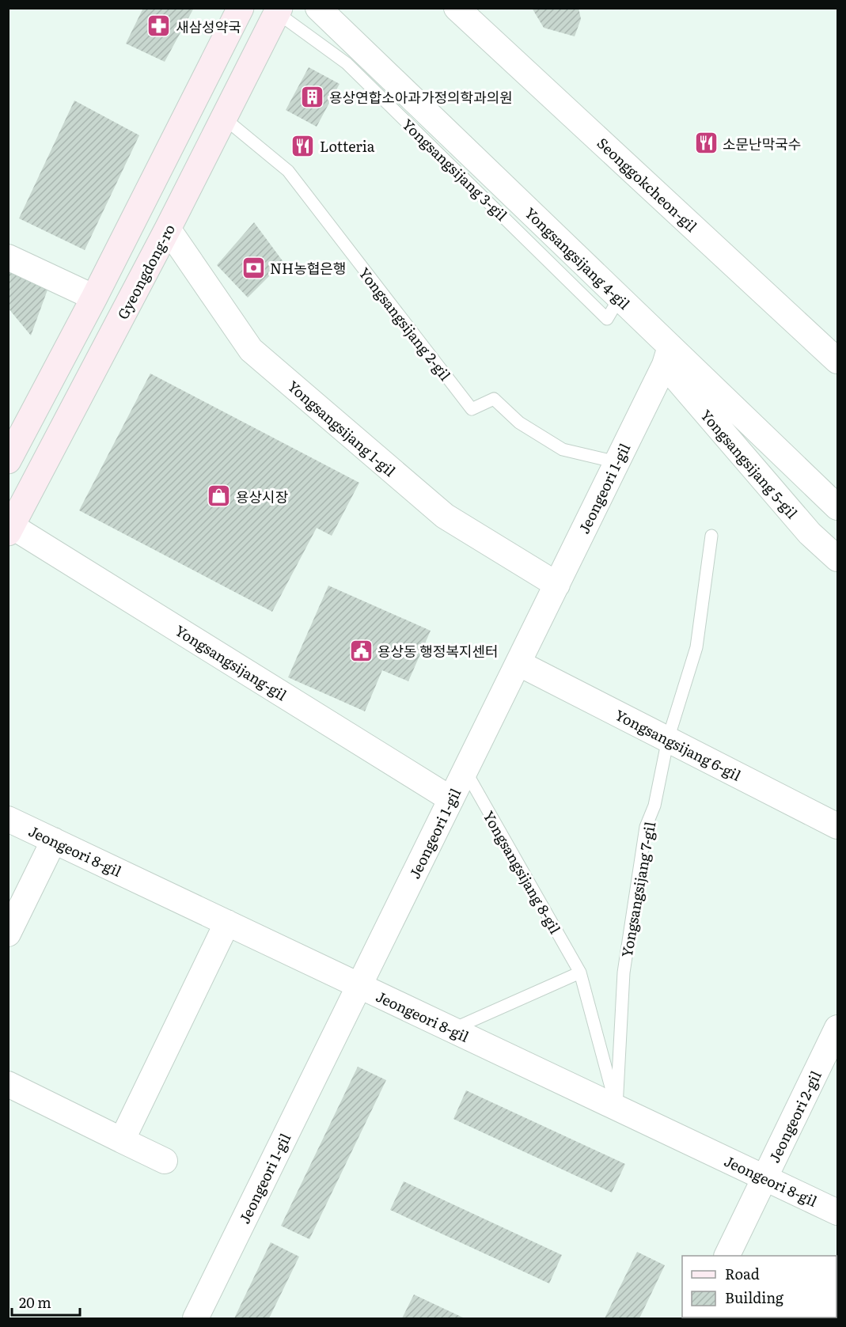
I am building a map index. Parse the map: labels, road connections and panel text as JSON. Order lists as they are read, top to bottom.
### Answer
{
  "streets": {
    "street": [
      "Seonggokcheon-gil",
      "Yongsangsijang 4-gil",
      "Gyeongdong-ro",
      "Yongsangsijang 1-gil",
      "Yongsangsijang 5-gil",
      "Jeongeori 1-gil",
      "Yongsangsijang-gil",
      "Yongsangsijang 6-gil",
      "Jeongeori 8-gil",
      "Jeongeori 2-gil"
    ],
    "lane": [
      "Yongsangsijang 3-gil",
      "Yongsangsijang 2-gil",
      "Yongsangsijang 8-gil",
      "Yongsangsijang 7-gil"
    ]
  },
  "crossings": [
    ["Yongsangsijang 3-gil", "Yongsangsijang 4-gil"],
    ["Yongsangsijang 3-gil", "Gyeongdong-ro"],
    ["Yongsangsijang 4-gil", "Yongsangsijang 5-gil"],
    ["Yongsangsijang 4-gil", "Jeongeori 1-gil"],
    ["Gyeongdong-ro", "Yongsangsijang 2-gil"],
    ["Gyeongdong-ro", "Yongsangsijang 1-gil"],
    ["Gyeongdong-ro", "Yongsangsijang-gil"],
    ["Yongsangsijang 2-gil", "Jeongeori 1-gil"],
    ["Yongsangsijang 1-gil", "Jeongeori 1-gil"],
    ["Yongsangsijang 5-gil", "Jeongeori 1-gil"],
    ["Jeongeori 1-gil", "Yongsangsijang-gil"],
    ["Jeongeori 1-gil", "Yongsangsijang 6-gil"],
    ["Jeongeori 1-gil", "Jeongeori 8-gil"],
    ["Jeongeori 1-gil", "Yongsangsijang 8-gil"],
    ["Yongsangsijang 6-gil", "Yongsangsijang 7-gil"],
    ["Jeongeori 8-gil", "Yongsangsijang 8-gil"],
    ["Jeongeori 8-gil", "Yongsangsijang 7-gil"],
    ["Jeongeori 8-gil", "Jeongeori 2-gil"],
    ["Yongsangsijang 8-gil", "Yongsangsijang 7-gil"]
  ],
  "places": {
    "pharmacy": ["새삼성약국"],
    "building": ["용상연합소아과가정의학과의원"],
    "restaurant": ["소문난막국수", "Lotteria"],
    "bank": ["NH농협은행"],
    "shop": ["용상시장"],
    "public building": ["용상동 행정복지센터"]
  },
  "legend": ["Road", "Building"],
  "scale_bar": "20 m"
}
